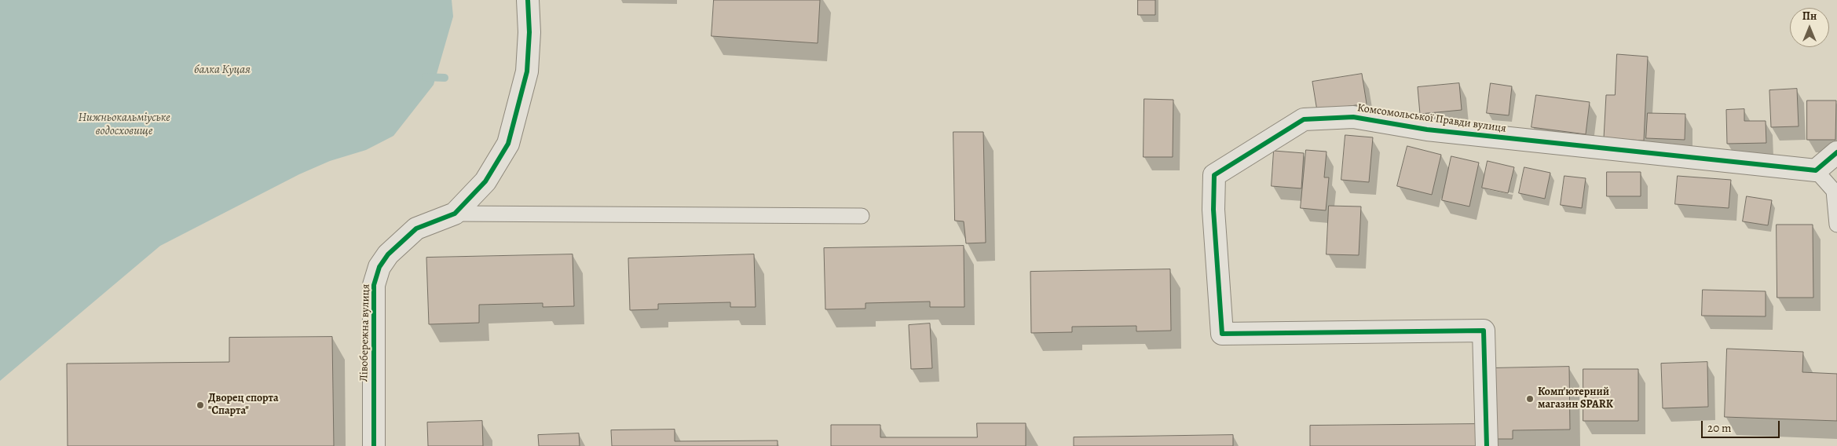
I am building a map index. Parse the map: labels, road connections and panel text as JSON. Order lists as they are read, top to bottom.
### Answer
{
  "streets": {
    "street": ["Комсомольської Правди вулиця", "Лівобережна вулиця"]
  },
  "water": ["балка Куцая", "Нижньокальміуське водосховище"],
  "places": ["Комп'ютерний магазин SPARK", "Дворец спорта \"Спарта\""],
  "scale_bar": "20 m",
  "north": "top"
}
